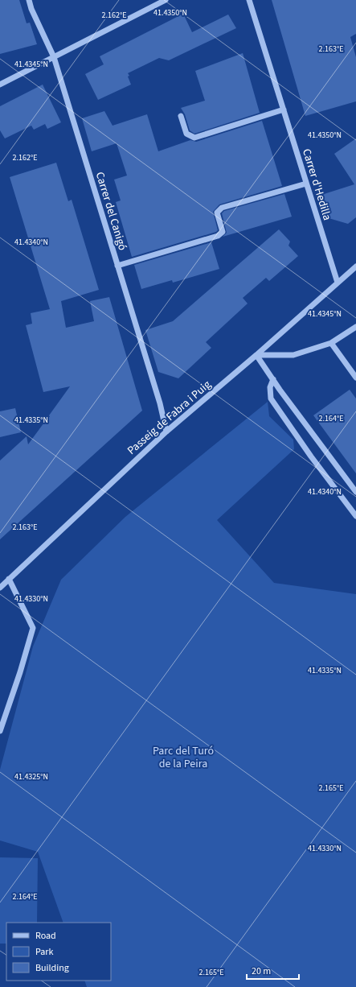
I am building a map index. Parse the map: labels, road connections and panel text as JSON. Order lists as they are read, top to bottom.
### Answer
{
  "streets": {
    "street": ["Carrer d'Hedilla", "Carrer del Canigó", "Passeig de Fabra i Puig"]
  },
  "crossings": [
    ["Carrer d'Hedilla", "Passeig de Fabra i Puig"],
    ["Carrer del Canigó", "Passeig de Fabra i Puig"]
  ],
  "parks": ["Parc del Turó de la Peira"],
  "legend": ["Road", "Park", "Building"],
  "scale_bar": "20 m",
  "coordinates": [
    "41.4350°N",
    "2.162°E",
    "2.163°E",
    "41.4345°N",
    "41.4340°N",
    "2.164°E",
    "41.4335°N",
    "41.4330°N",
    "41.4325°N",
    "2.165°E"
  ]
}
